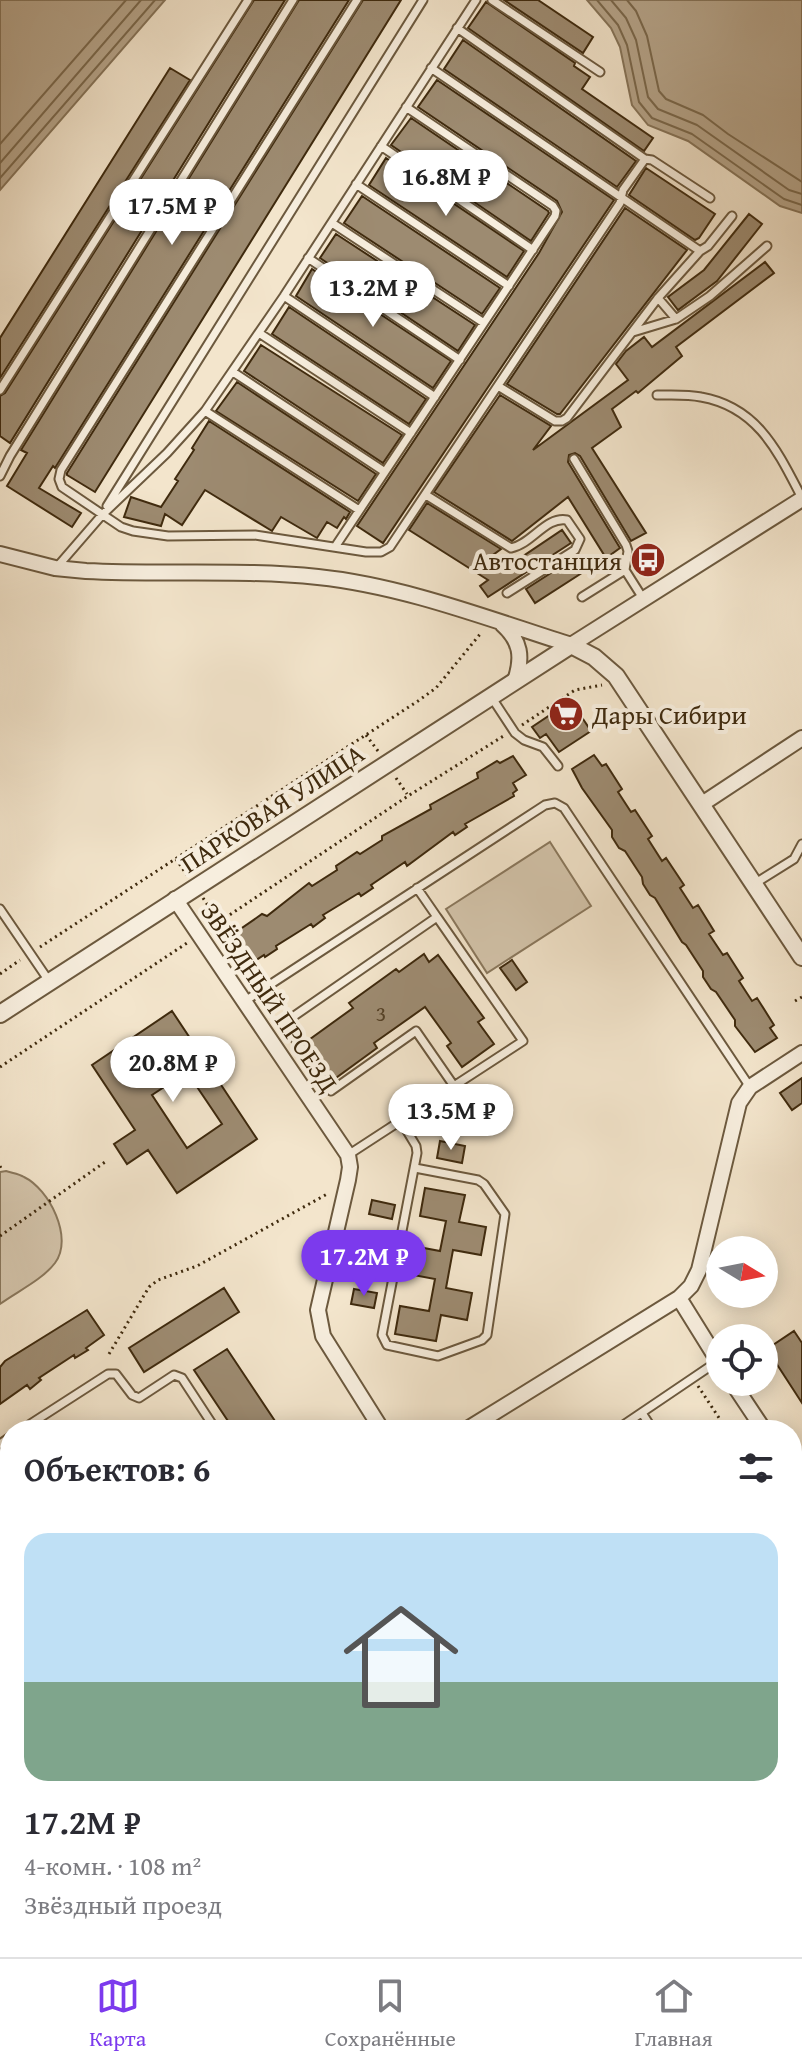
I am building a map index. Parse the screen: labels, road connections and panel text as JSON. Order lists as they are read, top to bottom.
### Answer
{
  "streets": {
    "street": ["ПАРКОВАЯ УЛИЦА", "ЗВЁЗДНЫЙ ПРОЕЗД"]
  },
  "crossings": [
    ["ПАРКОВАЯ УЛИЦА", "ЗВЁЗДНЫЙ ПРОЕЗД"]
  ],
  "places": {
    "bus stop": ["Автостанция"],
    "supermarket": ["Дары Сибири"]
  },
  "house_numbers": ["3"],
  "north": "right",
  "page": {
    "price": [
      "16.8M ₽",
      "17.5M ₽",
      "13.2M ₽",
      "20.8M ₽",
      "13.5M ₽",
      "17.2M ₽"
    ],
    "heading": "Объектов: 6",
    "list": [
      {
        "name": "17.2M ₽",
        "note": "4-комн. · 108 m² · Звёздный проезд"
      }
    ],
    "tabs": ["Карта", "Сохранённые", "Главная"]
  }
}
